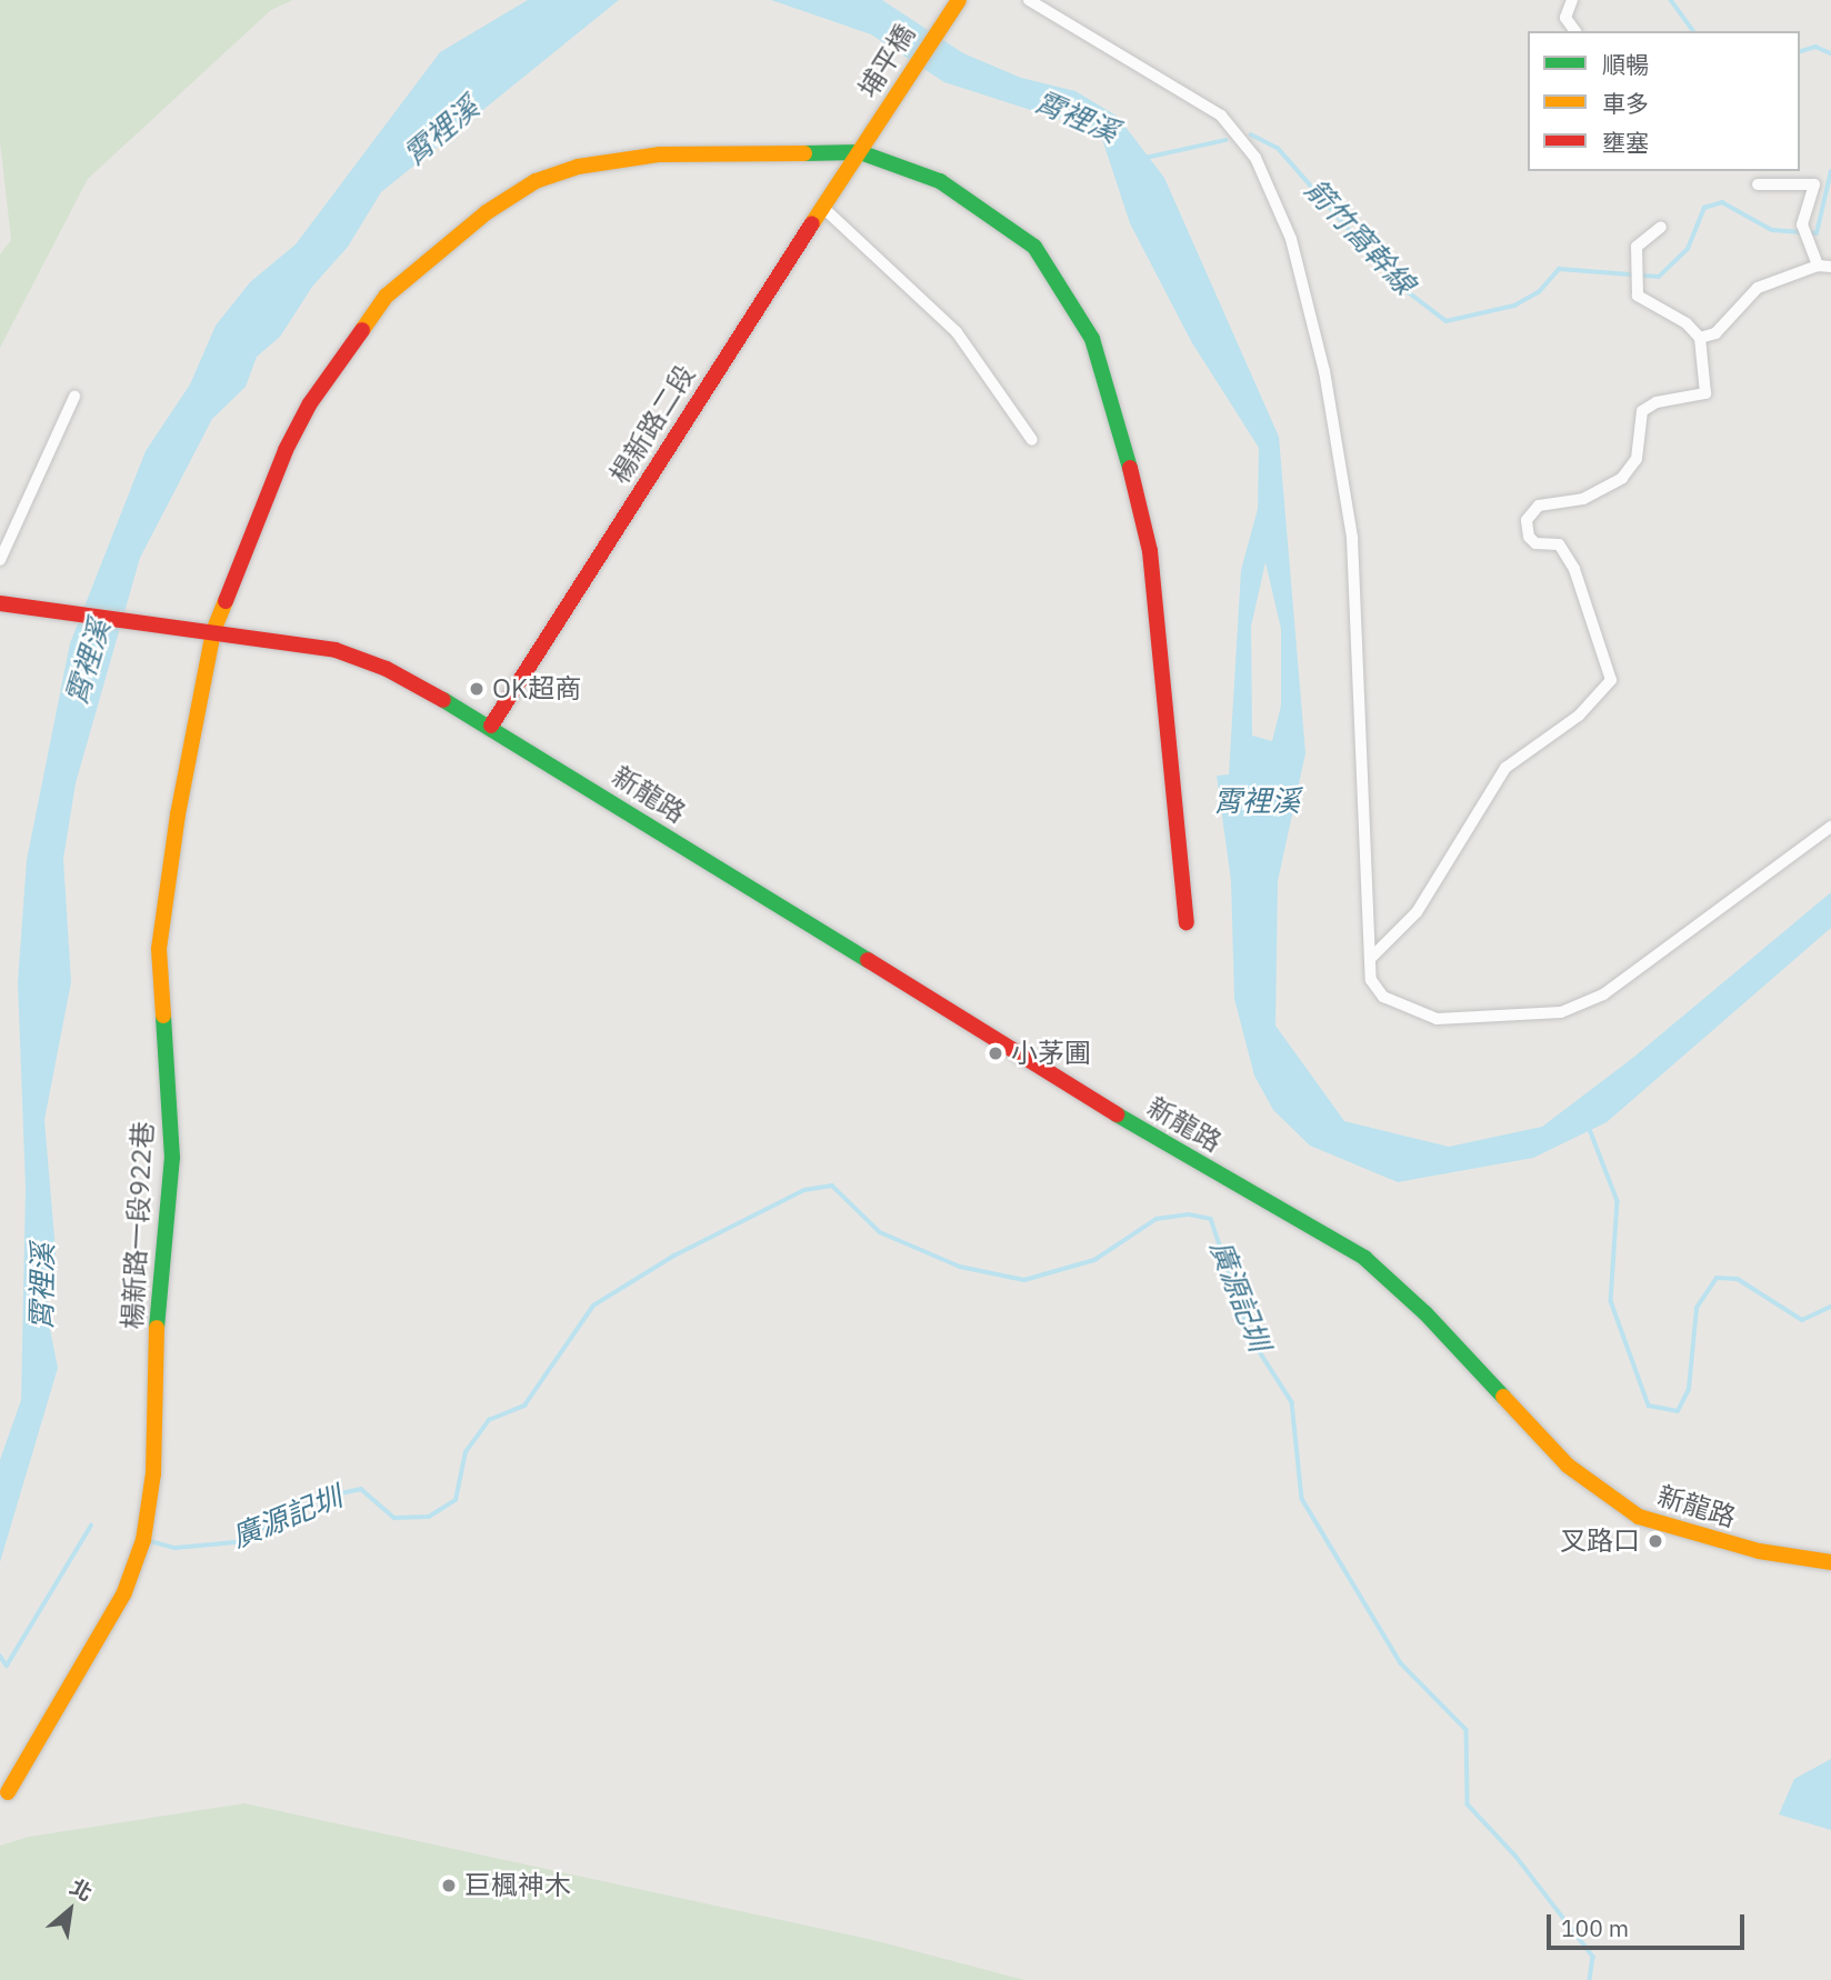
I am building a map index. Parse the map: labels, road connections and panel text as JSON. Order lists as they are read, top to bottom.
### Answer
{
  "streets": {
    "street": [
      "埔平橋",
      "楊新路二段",
      "新龍路",
      "楊新路一段922巷"
    ]
  },
  "crossings": [
    ["埔平橋", "楊新路二段"],
    ["埔平橋", "楊新路一段922巷"],
    ["楊新路二段", "新龍路"],
    ["楊新路二段", "楊新路一段922巷"],
    ["新龍路", "楊新路一段922巷"]
  ],
  "water": ["霄裡溪", "箭竹窩幹線", "廣源記圳"],
  "places": [
    "OK超商",
    "小茅圃",
    "叉路口",
    "巨楓神木"
  ],
  "legend": ["順暢", "車多", "壅塞"],
  "scale_bar": "100 m",
  "north": "top right"
}
